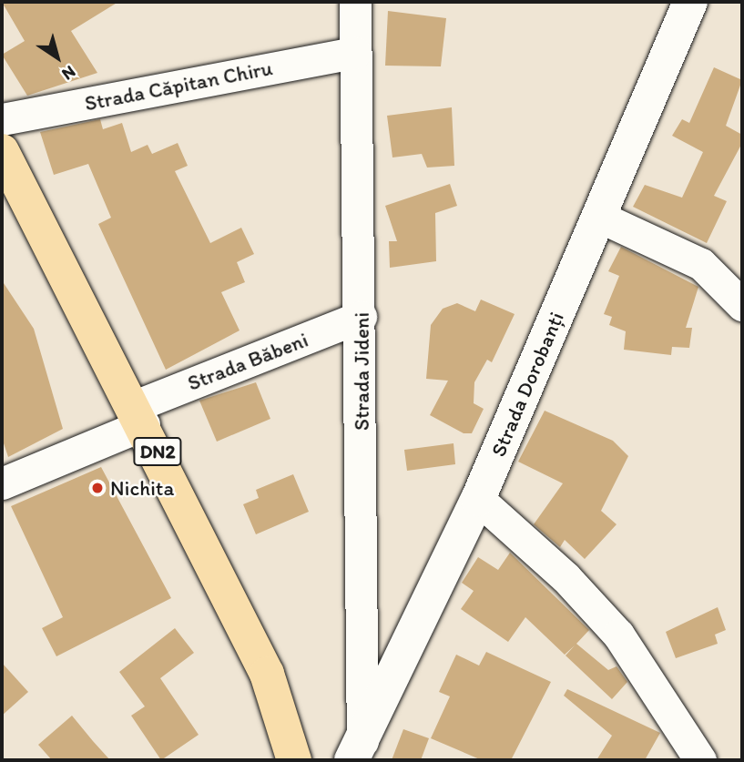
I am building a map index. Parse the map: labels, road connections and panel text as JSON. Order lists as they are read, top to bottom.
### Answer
{
  "streets": {
    "main road": ["Strada Dorobanți", "DN2"],
    "street": ["Strada Căpitan Chiru", "Strada Băbeni", "Strada Jideni"]
  },
  "crossings": [
    ["Strada Căpitan Chiru", "Strada Jideni"],
    ["Strada Băbeni", "Strada Jideni"],
    ["Strada Băbeni", "DN2"],
    ["Strada Jideni", "Strada Dorobanți"]
  ],
  "places": ["Nichita"],
  "north": "bottom right"
}
